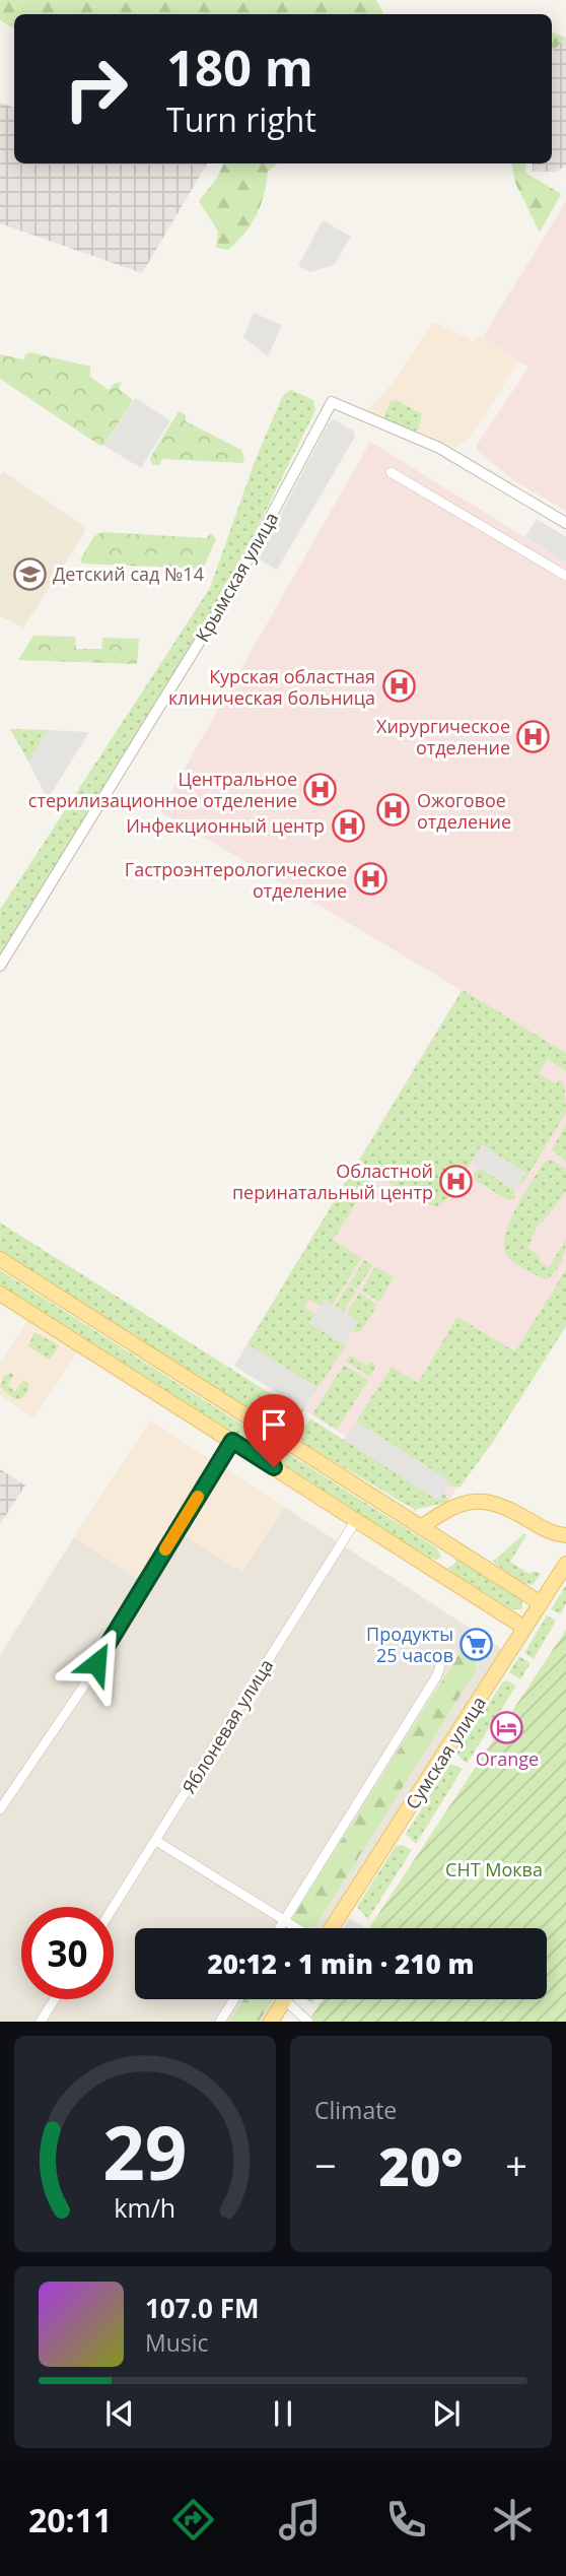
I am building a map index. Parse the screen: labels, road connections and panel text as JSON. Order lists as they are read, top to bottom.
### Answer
{
  "streets": {
    "main road": ["Сумская улица"],
    "street": ["Крымская улица", "Яблоневая улица"]
  },
  "parks": ["СНТ Моква"],
  "places": {
    "school or university": ["Детский сад №14"],
    "hospital": [
      "Курская областная клиническая больница",
      "Хирургическое отделение",
      "Центральное стерилизационное отделение",
      "Ожоговое отделение",
      "Инфекционный центр",
      "Гастроэнтерологическое отделение",
      "Областной перинатальный центр"
    ],
    "supermarket": ["Продукты 25 часов"],
    "hotel": ["Orange"]
  },
  "page": {
    "turn": ["180 m", "Turn right"],
    "limit": "30",
    "trip": "20:12 · 1 min · 210 m",
    "tile": "Climate",
    "heat": ["−", "20°", "+"],
    "song": ["107.0 FM", "Music"],
    "tabs": "20:11",
    "gauge": ["29", "km/h"]
  }
}
